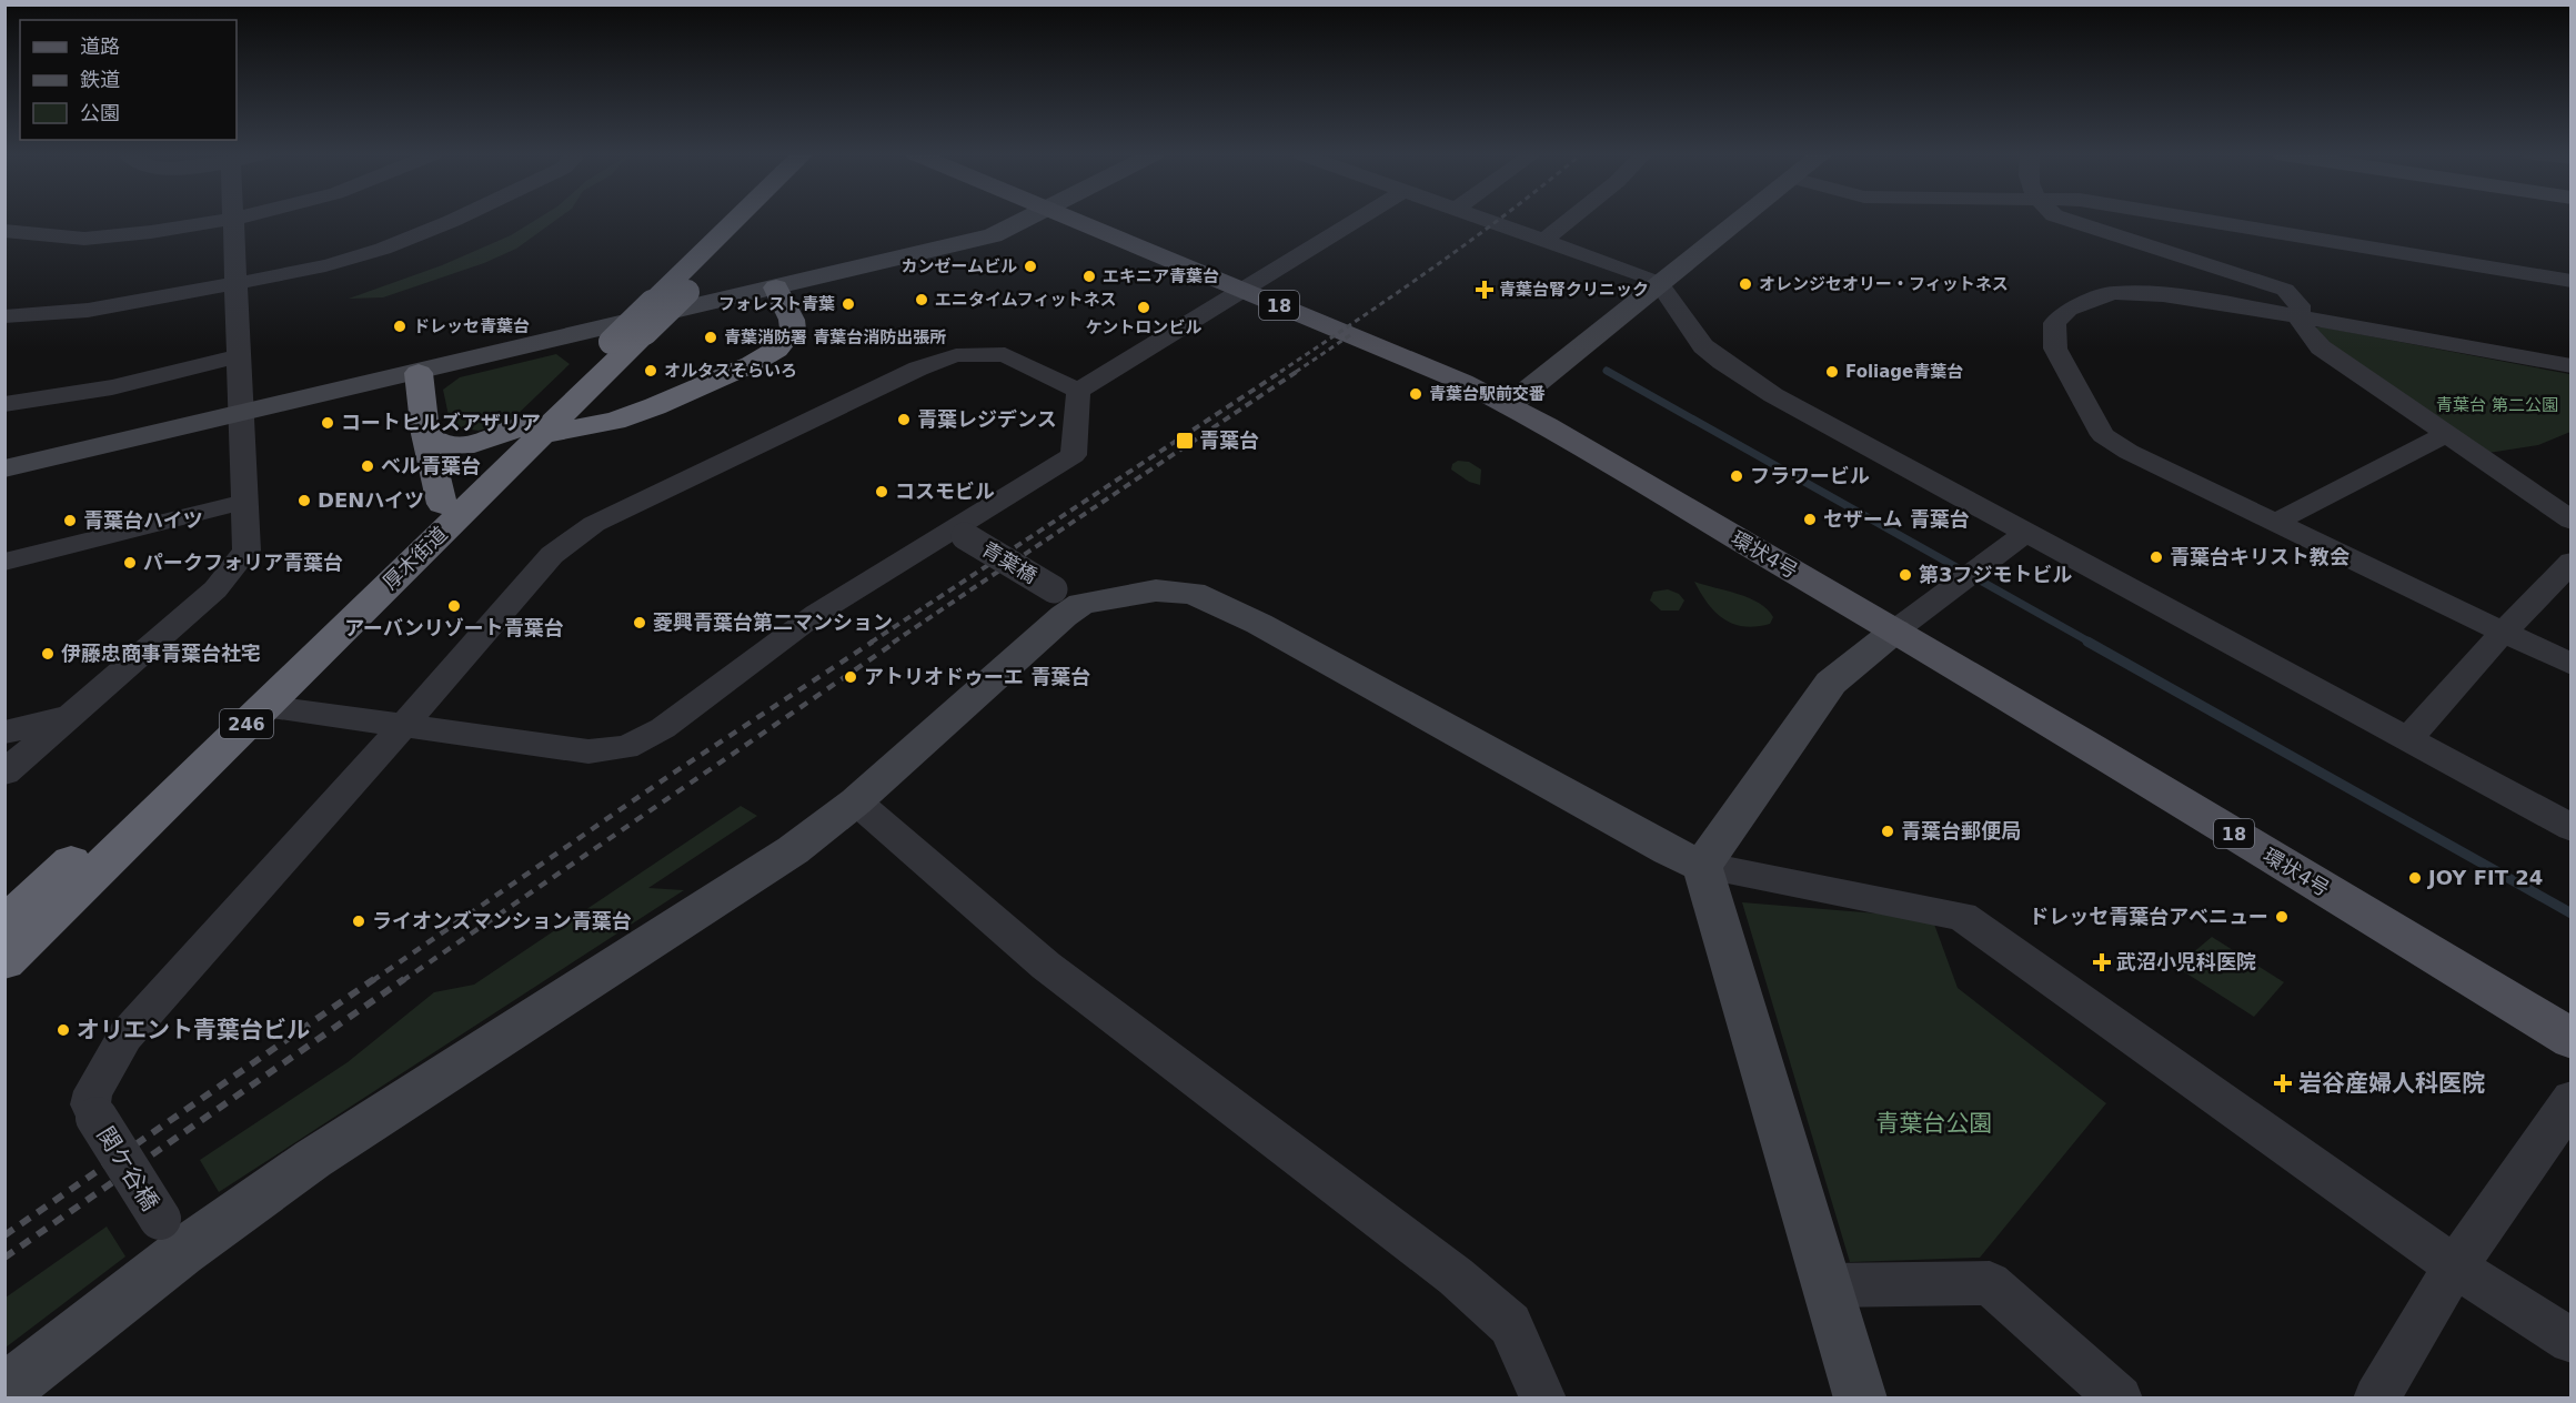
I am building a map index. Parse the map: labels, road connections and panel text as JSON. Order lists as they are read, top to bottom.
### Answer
{
  "streets": {
    "highway": ["厚木街道", "246"],
    "main road": ["18", "環状4号"],
    "street": ["青葉橋", "関ケ谷橋"]
  },
  "parks": ["青葉台 第二公園", "青葉台公園"],
  "places": {
    "other": [
      "カンゼームビル",
      "エキニア青葉台",
      "オレンジセオリー・フィットネス",
      "エニタイムフィットネス",
      "フォレスト青葉",
      "ケントロンビル",
      "ドレッセ青葉台",
      "青葉消防署 青葉台消防出張所",
      "オルタスそらいろ",
      "Foliage青葉台",
      "青葉台駅前交番",
      "青葉レジデンス",
      "コートヒルズアザリア",
      "ベル青葉台",
      "フラワービル",
      "コスモビル",
      "DENハイツ",
      "セザーム 青葉台",
      "青葉台ハイツ",
      "青葉台キリスト教会",
      "パークフォリア青葉台",
      "第3フジモトビル",
      "アーバンリゾート青葉台",
      "菱興青葉台第二マンション",
      "伊藤忠商事青葉台社宅",
      "アトリオドゥーエ 青葉台",
      "青葉台郵便局",
      "JOY FIT 24",
      "ドレッセ青葉台アベニュー",
      "ライオンズマンション青葉台",
      "オリエント青葉台ビル"
    ],
    "health": ["青葉台腎クリニック", "武沼小児科医院", "岩谷産婦人科医院"],
    "transit": ["青葉台"]
  },
  "legend": ["道路", "鉄道", "公園"]
}
